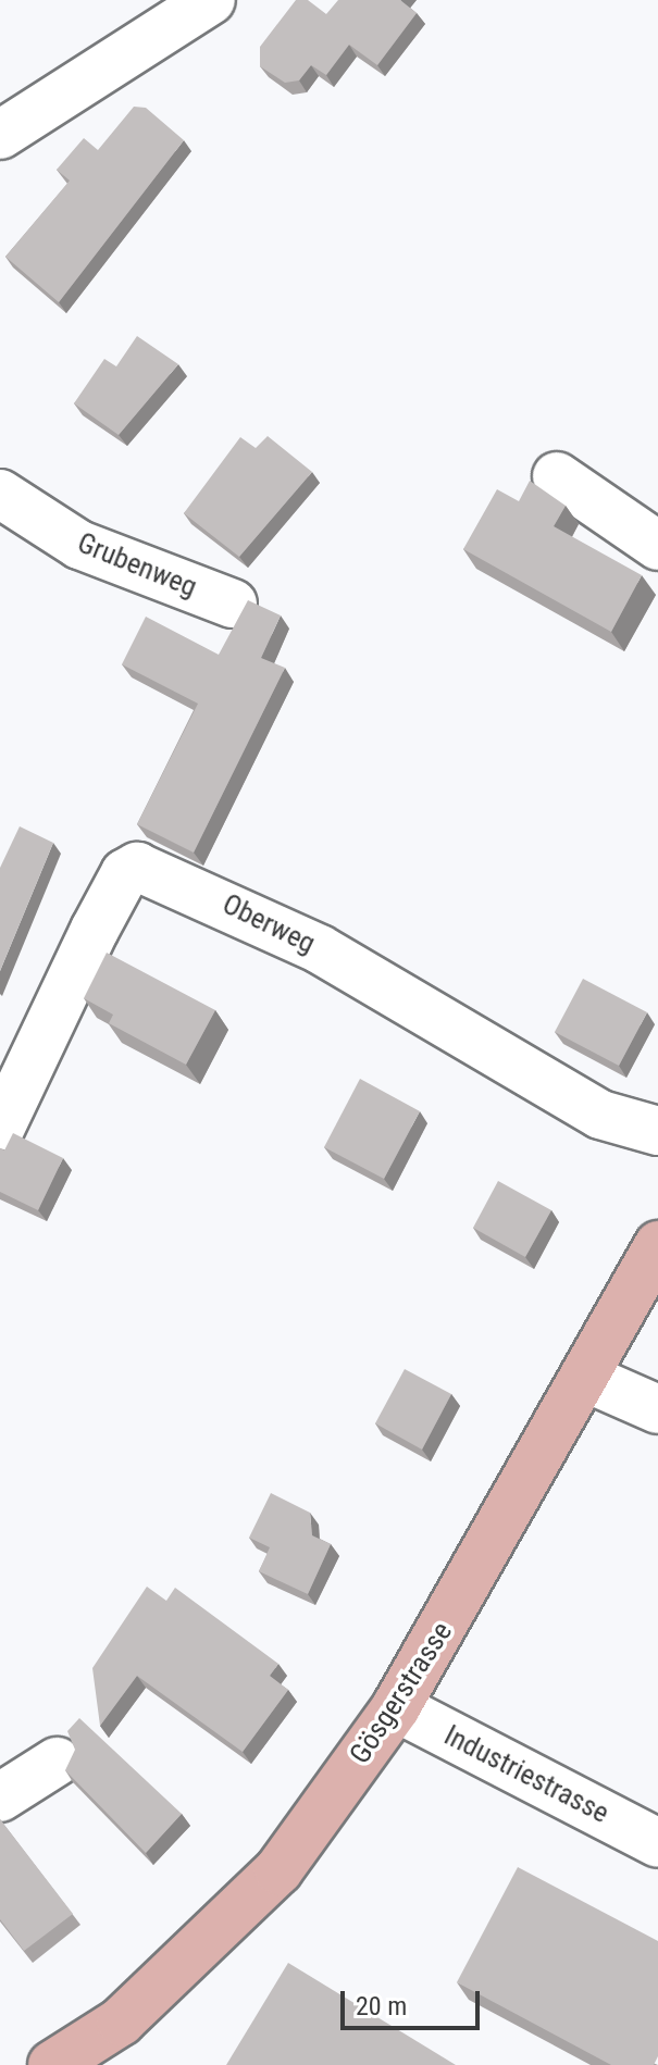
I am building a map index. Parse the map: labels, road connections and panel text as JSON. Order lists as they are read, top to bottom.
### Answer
{
  "streets": {
    "main road": ["Gösgerstrasse"],
    "street": ["Grubenweg", "Oberweg", "Industriestrasse"]
  },
  "crossings": [
    ["Gösgerstrasse", "Industriestrasse"]
  ],
  "scale_bar": "20 m"
}
